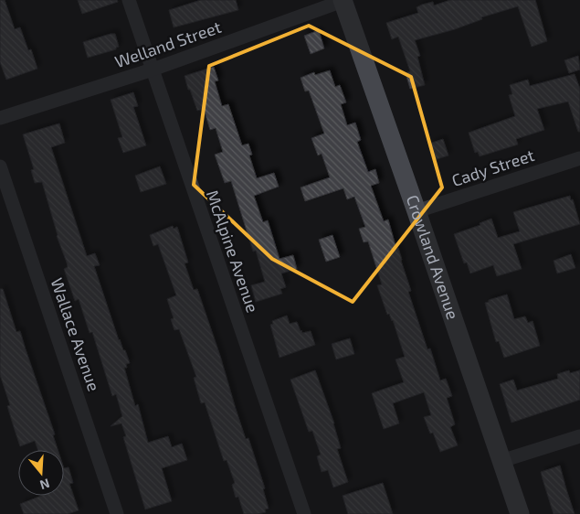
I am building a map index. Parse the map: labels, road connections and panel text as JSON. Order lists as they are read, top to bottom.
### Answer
{
  "streets": {
    "main road": ["Crowland Avenue"],
    "street": [
      "Welland Street",
      "Cady Street",
      "McAlpine Avenue",
      "Wallace Avenue"
    ]
  },
  "crossings": [
    ["Welland Street", "McAlpine Avenue"],
    ["Welland Street", "Crowland Avenue"],
    ["Cady Street", "Crowland Avenue"]
  ],
  "north": "bottom"
}
